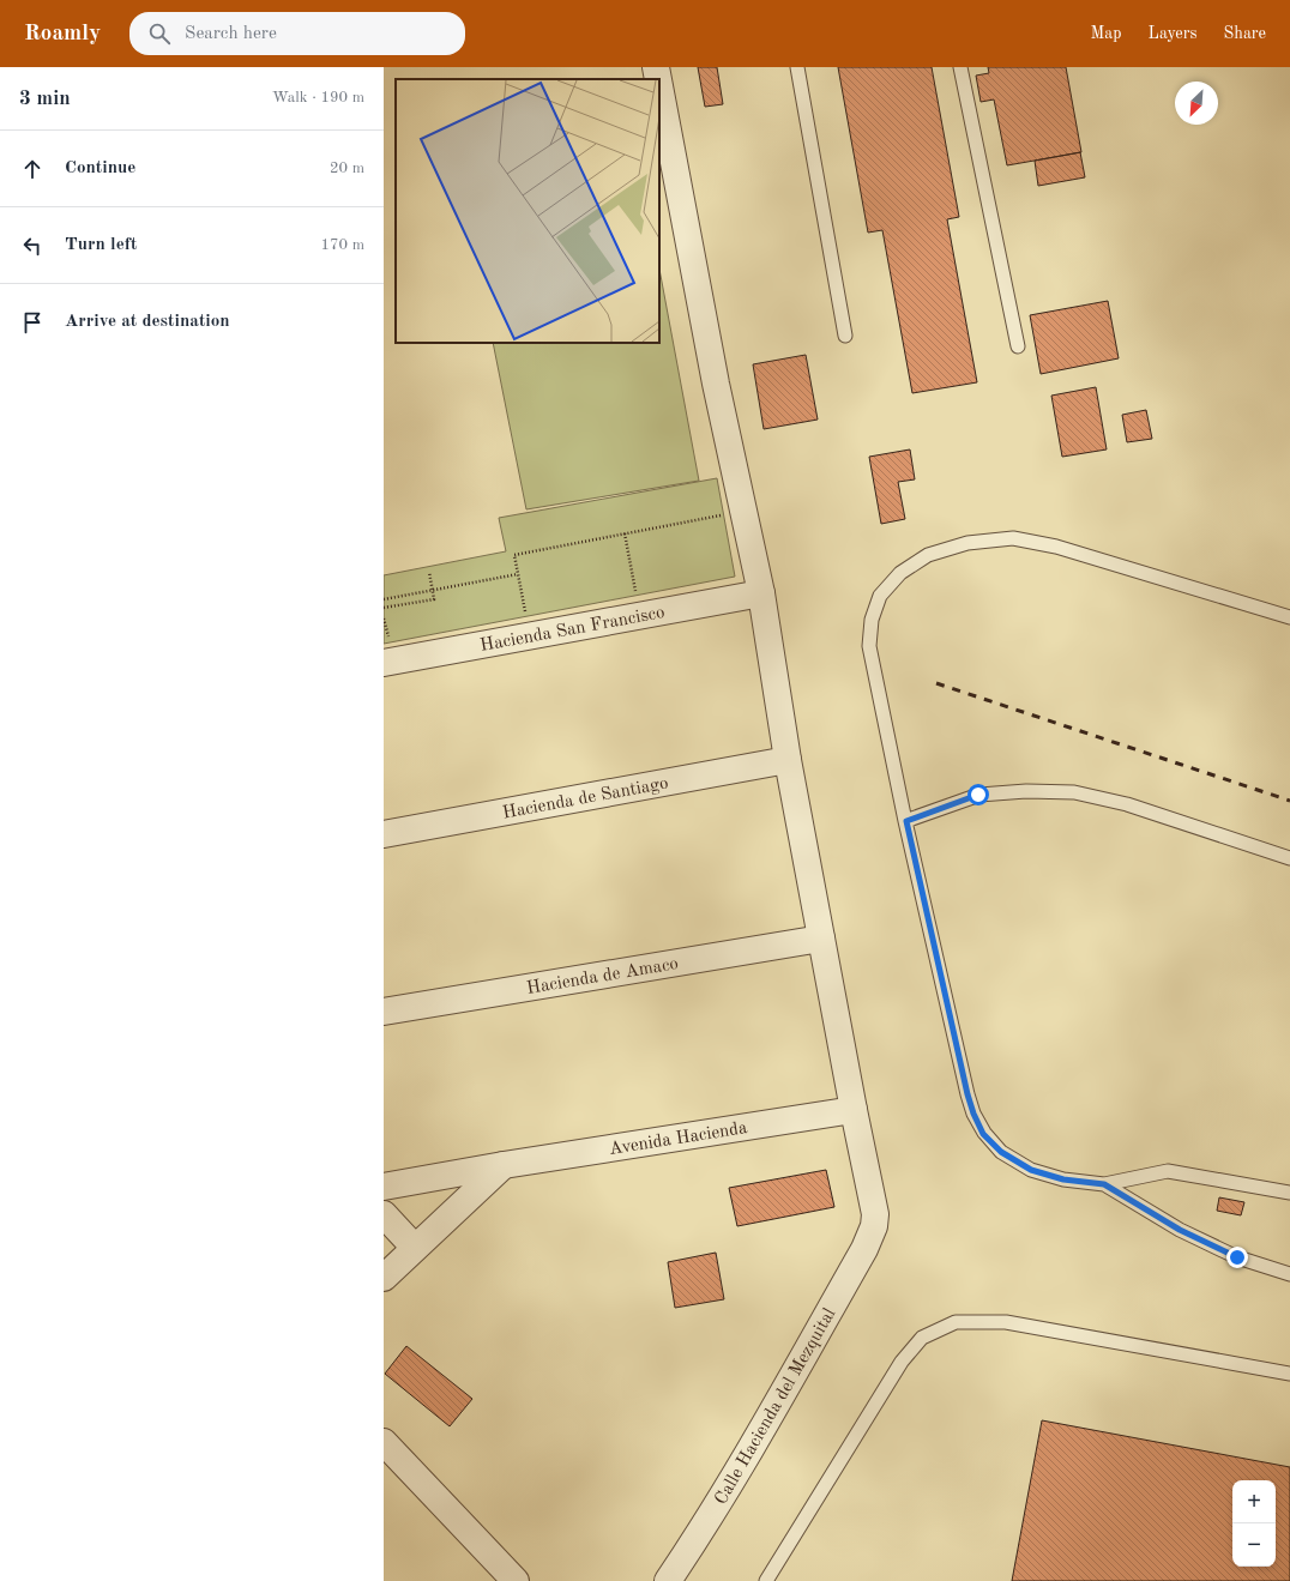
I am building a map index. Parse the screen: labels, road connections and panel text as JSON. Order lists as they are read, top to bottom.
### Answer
{
  "streets": {
    "street": [
      "Hacienda San Francisco",
      "Hacienda de Santiago",
      "Hacienda de Amaco",
      "Avenida Hacienda",
      "Calle Hacienda del Mezquital"
    ]
  },
  "crossings": [
    ["Avenida Hacienda", "Calle Hacienda del Mezquital"]
  ],
  "north": "bottom left",
  "page": {
    "header": "Roamly",
    "search": "Search here",
    "nav": ["Map", "Layers", "Share"],
    "heading": ["3 min", "Walk · 190 m"],
    "list": [
      ["Continue", "20 m"],
      ["Turn left", "170 m"],
      "Arrive at destination"
    ],
    "map_buttons": ["+", "−"]
  }
}
